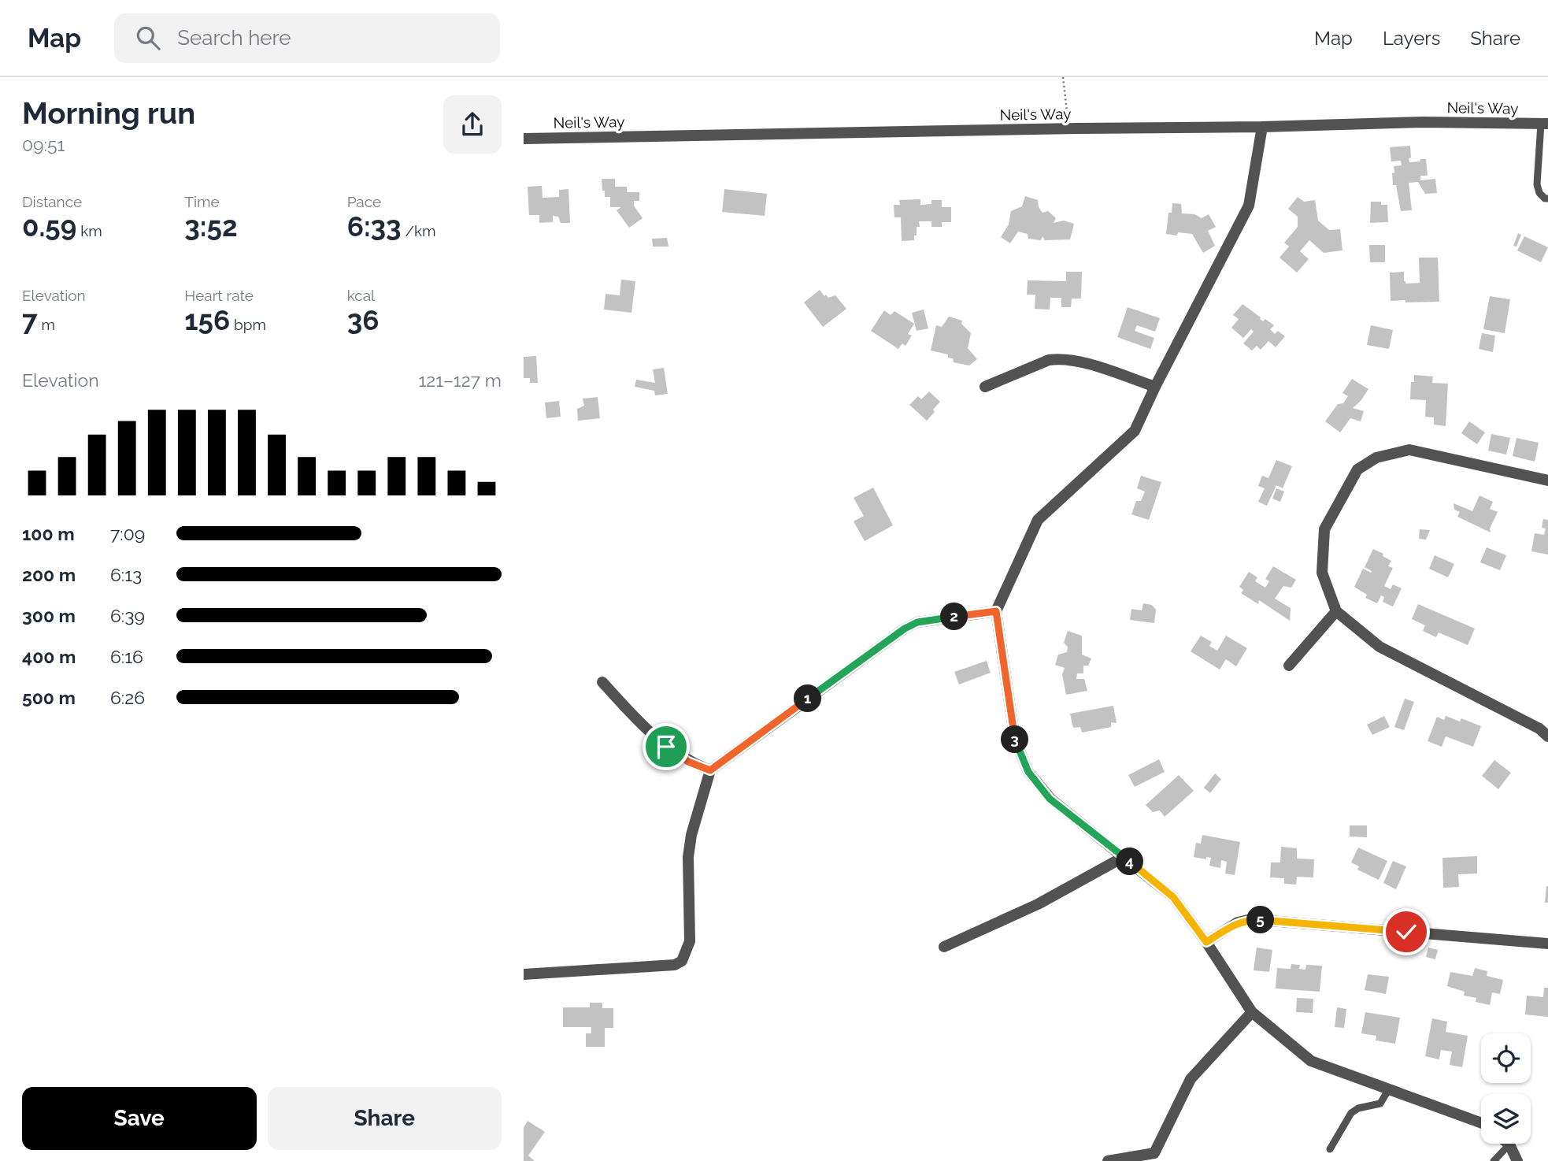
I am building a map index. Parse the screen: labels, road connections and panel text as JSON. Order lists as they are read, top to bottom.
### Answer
{
  "streets": {
    "street": ["Neil's Way"]
  },
  "page": {
    "header": "Map",
    "search": "Search here",
    "nav": ["Map", "Layers", "Share"],
    "heading": ["Morning run", "09:51"],
    "stats": [
      ["Distance", "0.59 km"],
      ["Time", "3:52"],
      ["Pace", "6:33 /km"],
      ["Elevation", "7 m"],
      ["Heart rate", "156 bpm"],
      ["kcal", "36"]
    ],
    "chart": ["Elevation", "121–127 m"],
    "list": [
      {
        "name": "100 m",
        "note": "7:09"
      },
      {
        "name": "200 m",
        "note": "6:13"
      },
      {
        "name": "300 m",
        "note": "6:39"
      },
      {
        "name": "400 m",
        "note": "6:16"
      },
      {
        "name": "500 m",
        "note": "6:26"
      }
    ],
    "pins": [
      "2",
      "1",
      "3",
      "4",
      "5"
    ],
    "buttons": ["Save", "Share"]
  }
}
